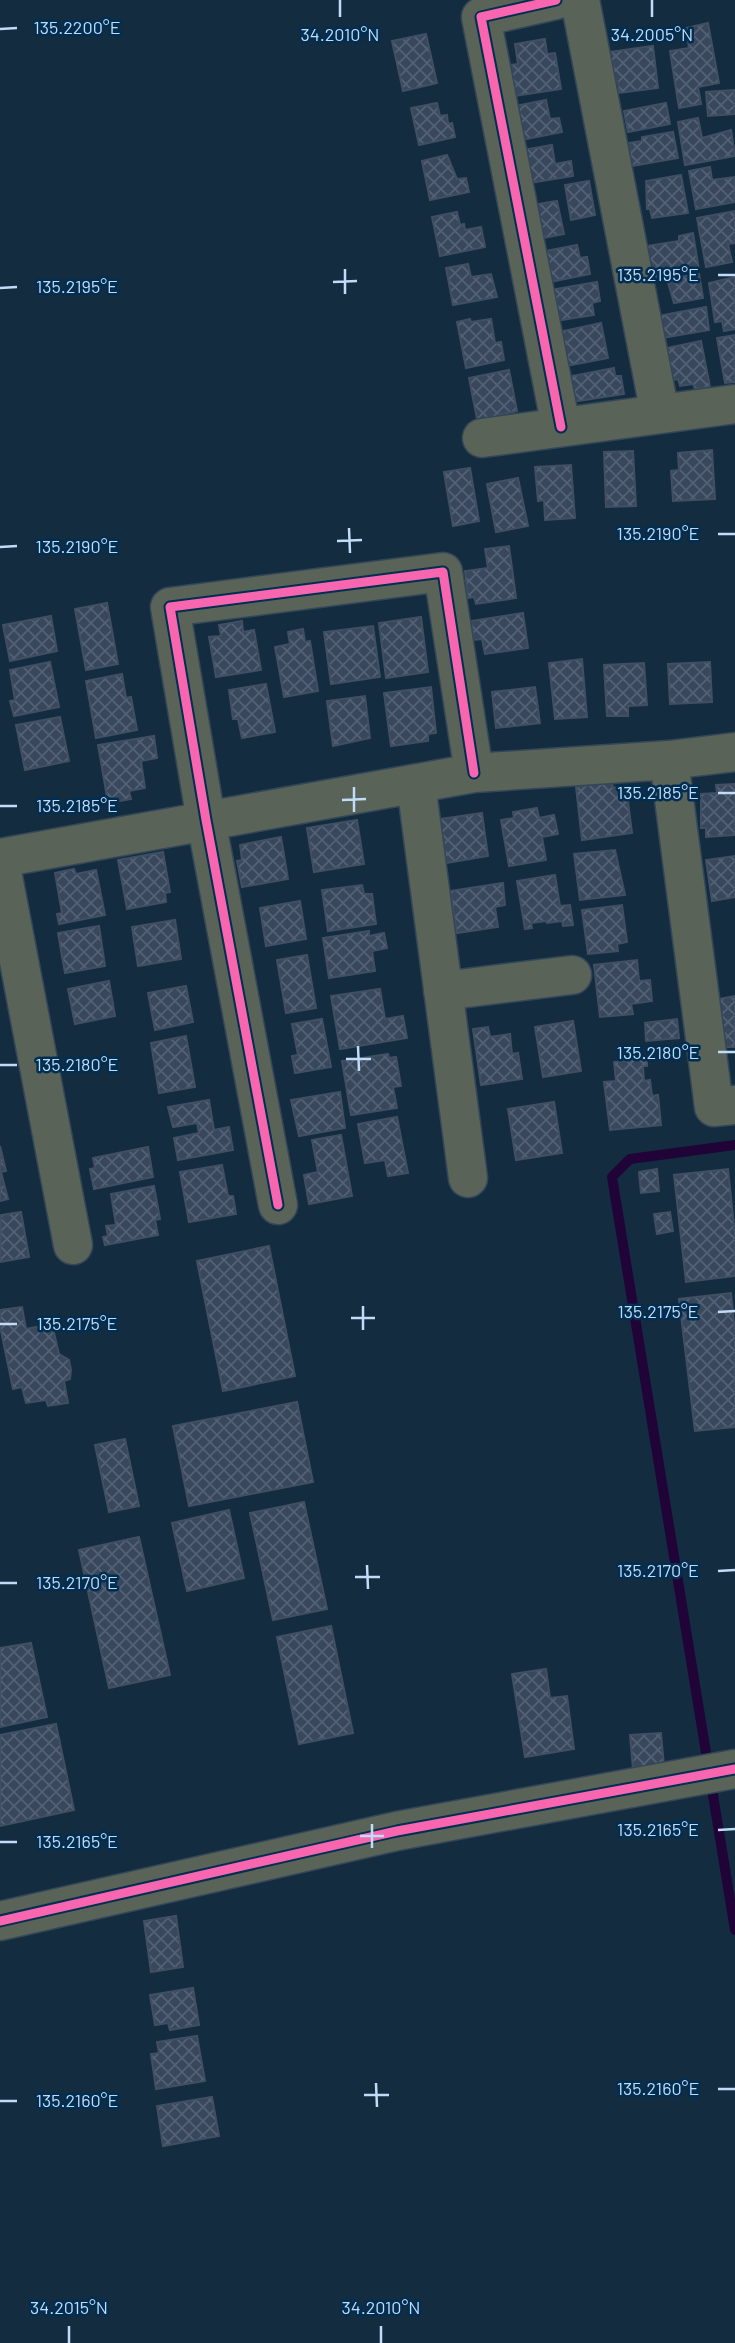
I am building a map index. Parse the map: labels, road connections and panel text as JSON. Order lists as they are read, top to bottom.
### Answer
{
  "coordinates": [
    "135.2200°E",
    "34.2010°N",
    "34.2005°N",
    "135.2195°E",
    "135.2190°E",
    "135.2185°E",
    "135.2180°E",
    "135.2175°E",
    "135.2170°E",
    "135.2165°E",
    "135.2160°E",
    "34.2015°N"
  ]
}
